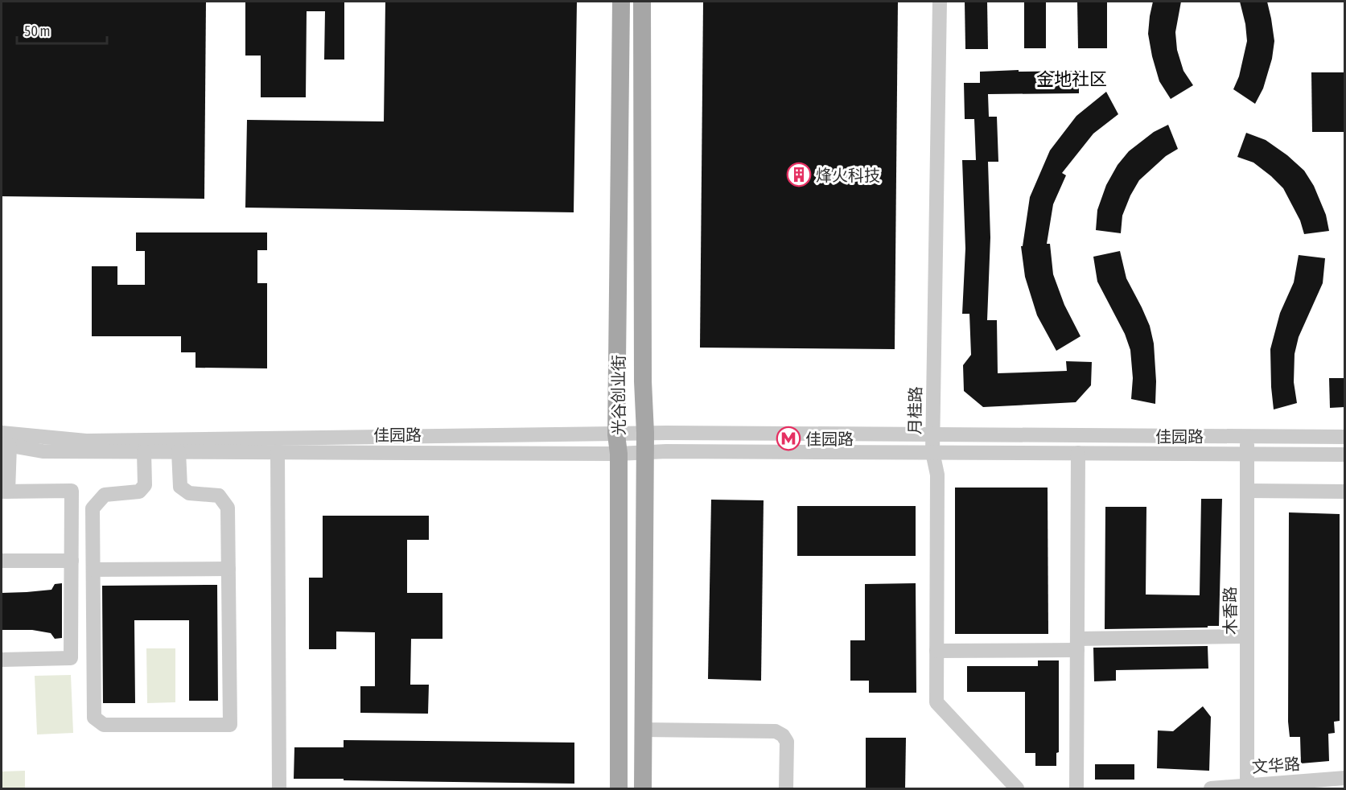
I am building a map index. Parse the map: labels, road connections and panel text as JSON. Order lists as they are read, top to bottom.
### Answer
{
  "streets": {
    "main road": ["光谷创业街"],
    "street": [
      "月桂路",
      "佳园路",
      "木香路",
      "文华路"
    ]
  },
  "crossings": [
    ["光谷创业街", "佳园路"],
    ["月桂路", "佳园路"],
    ["佳园路", "木香路"],
    ["木香路", "文华路"]
  ],
  "districts": ["金地社区"],
  "places": {
    "building": ["烽火科技"],
    "metro station": ["佳园路"]
  },
  "scale_bar": "50 m"
}
